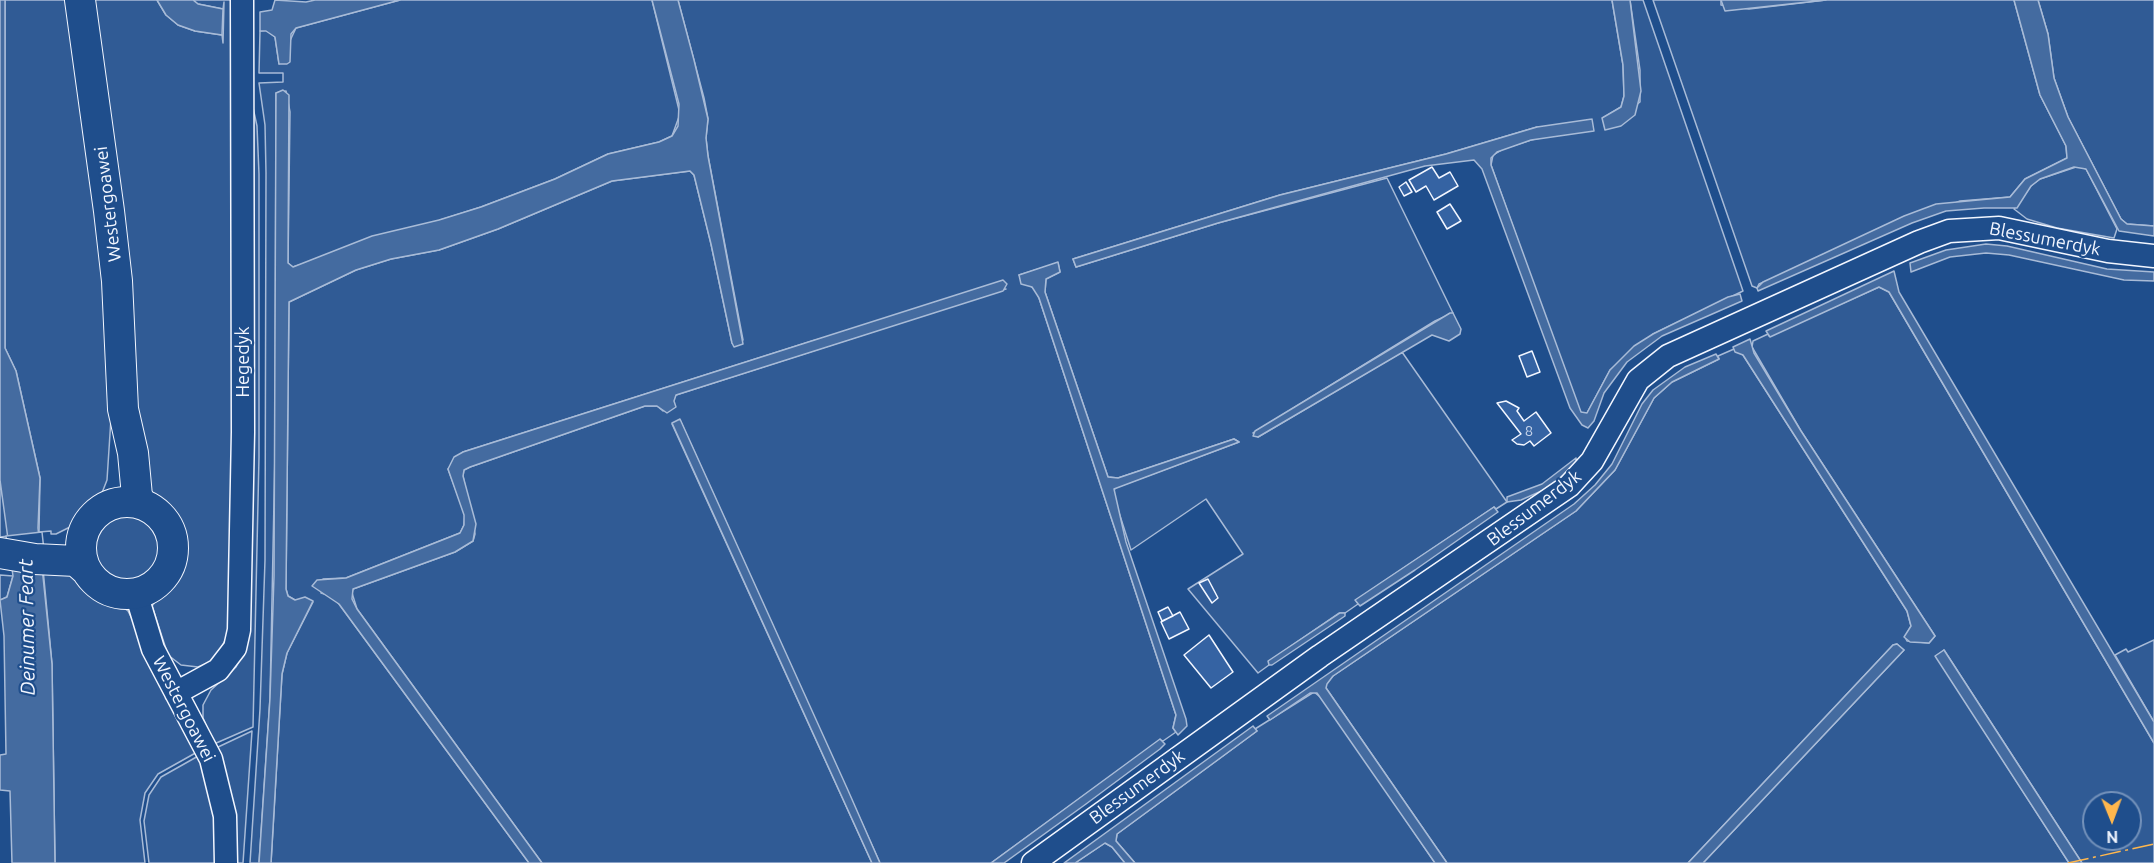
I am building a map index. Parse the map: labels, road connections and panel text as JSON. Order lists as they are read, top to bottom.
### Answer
{
  "streets": {
    "highway": ["Westergoawei"],
    "street": ["Blessumerdyk", "Hegedyk"]
  },
  "crossings": [
    ["Westergoawei", "Hegedyk"]
  ],
  "water": ["Deinumer Feart"],
  "house_numbers": ["8"],
  "north": "bottom"
}
